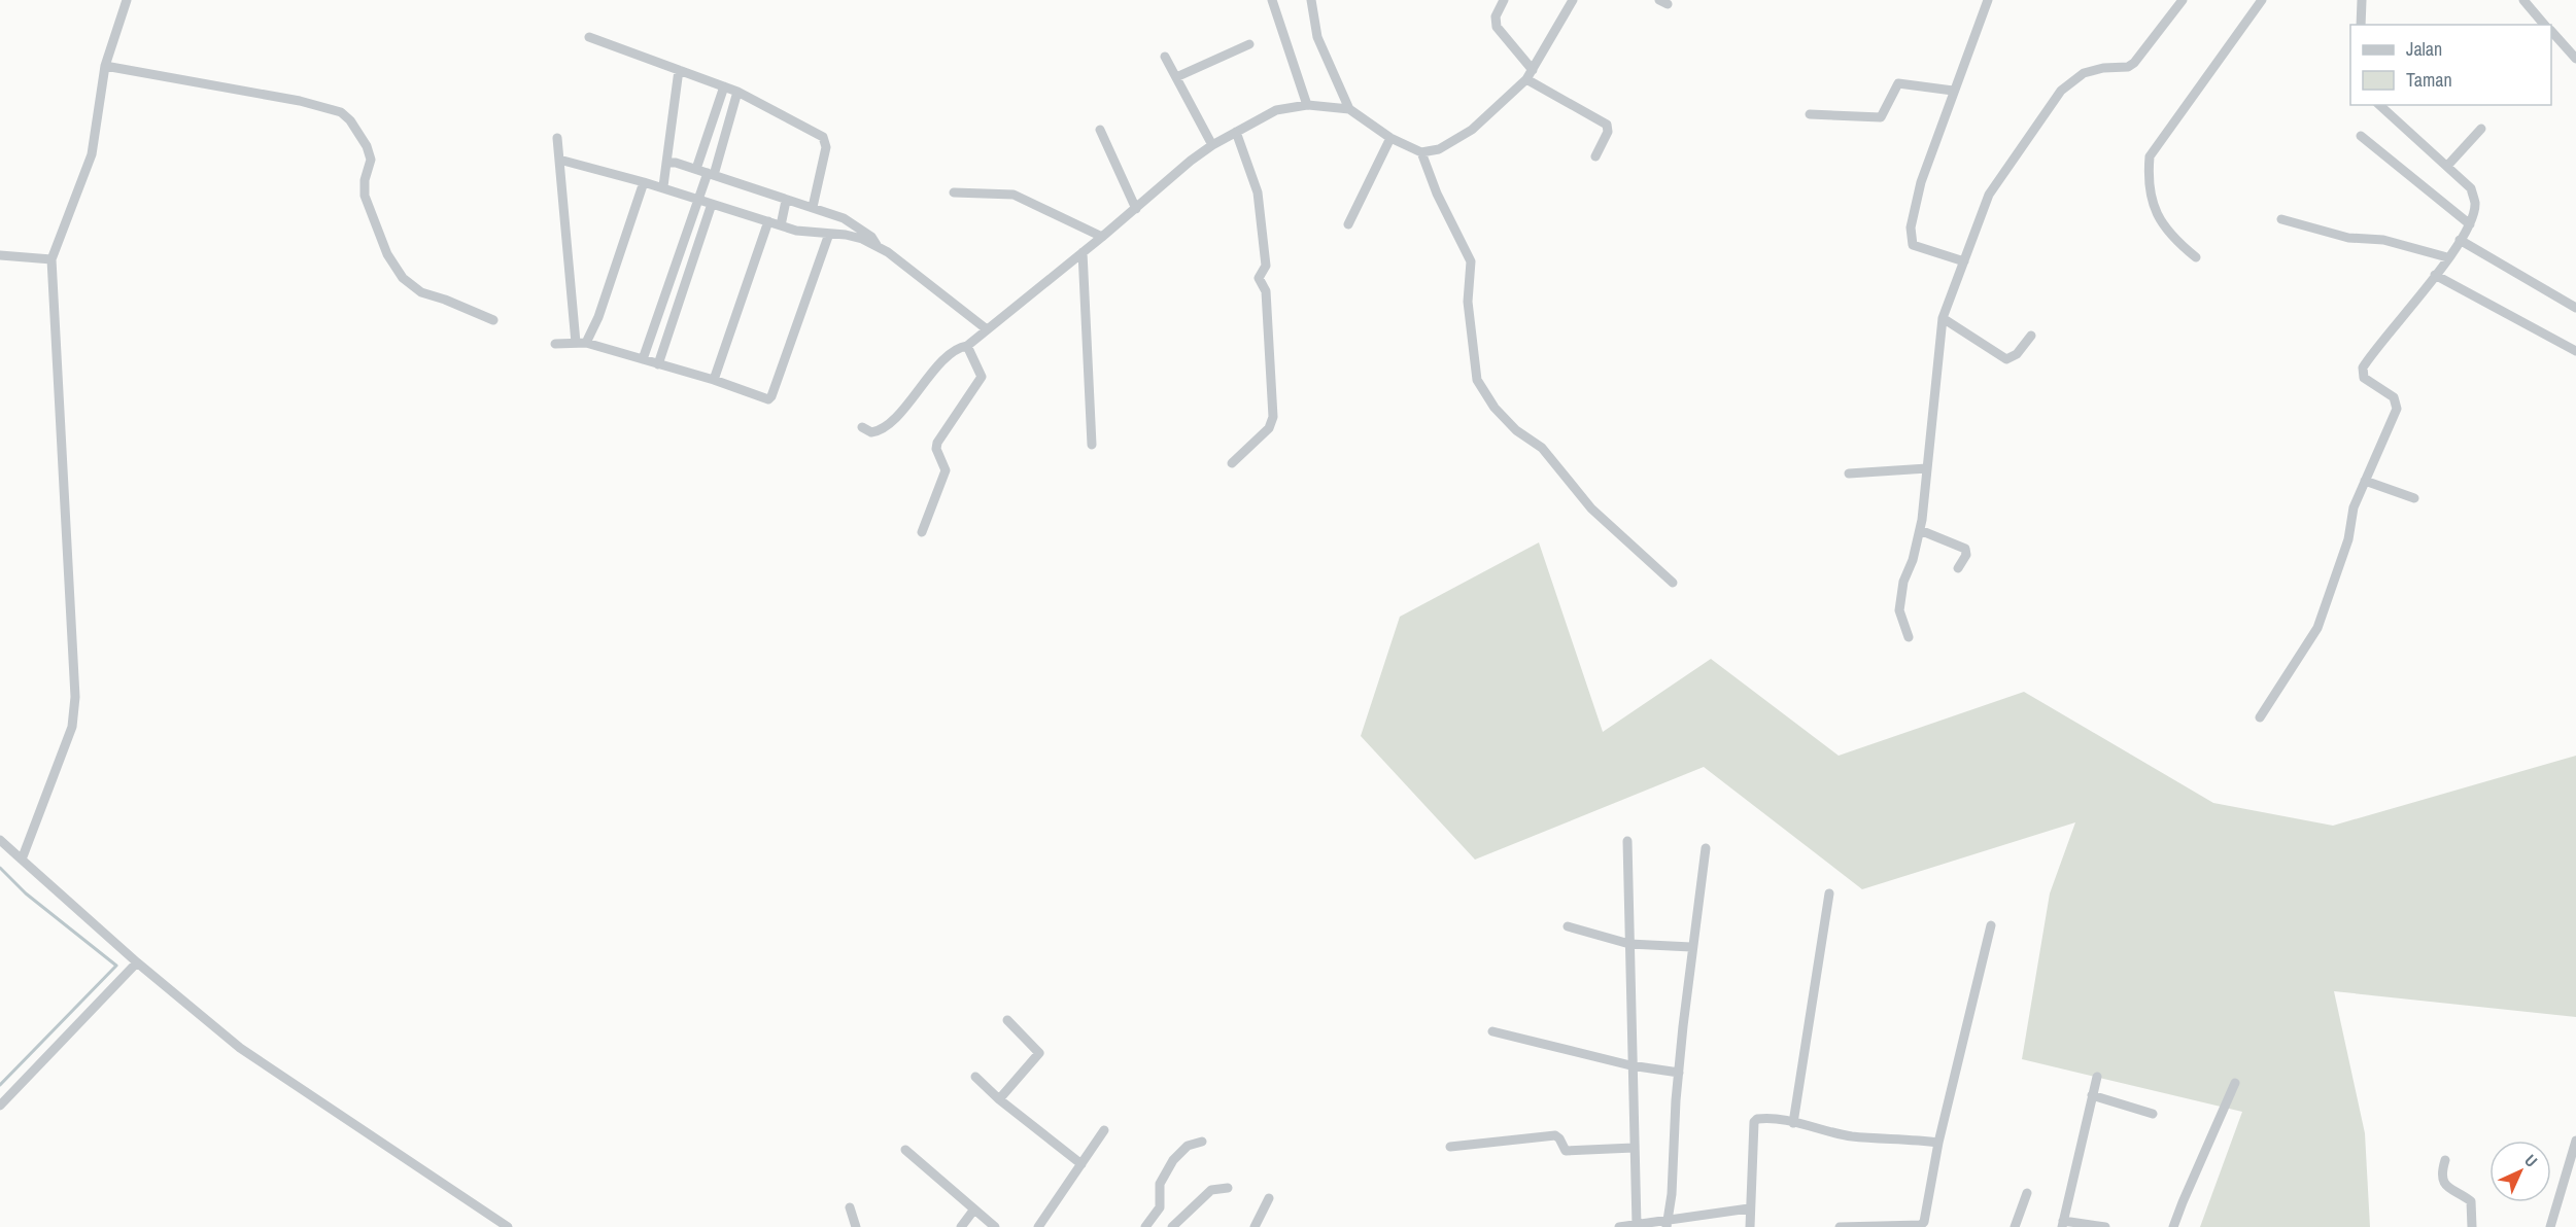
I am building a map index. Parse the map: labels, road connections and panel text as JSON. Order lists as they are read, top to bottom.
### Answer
{
  "legend": ["Jalan", "Taman"],
  "north": "top right"
}
